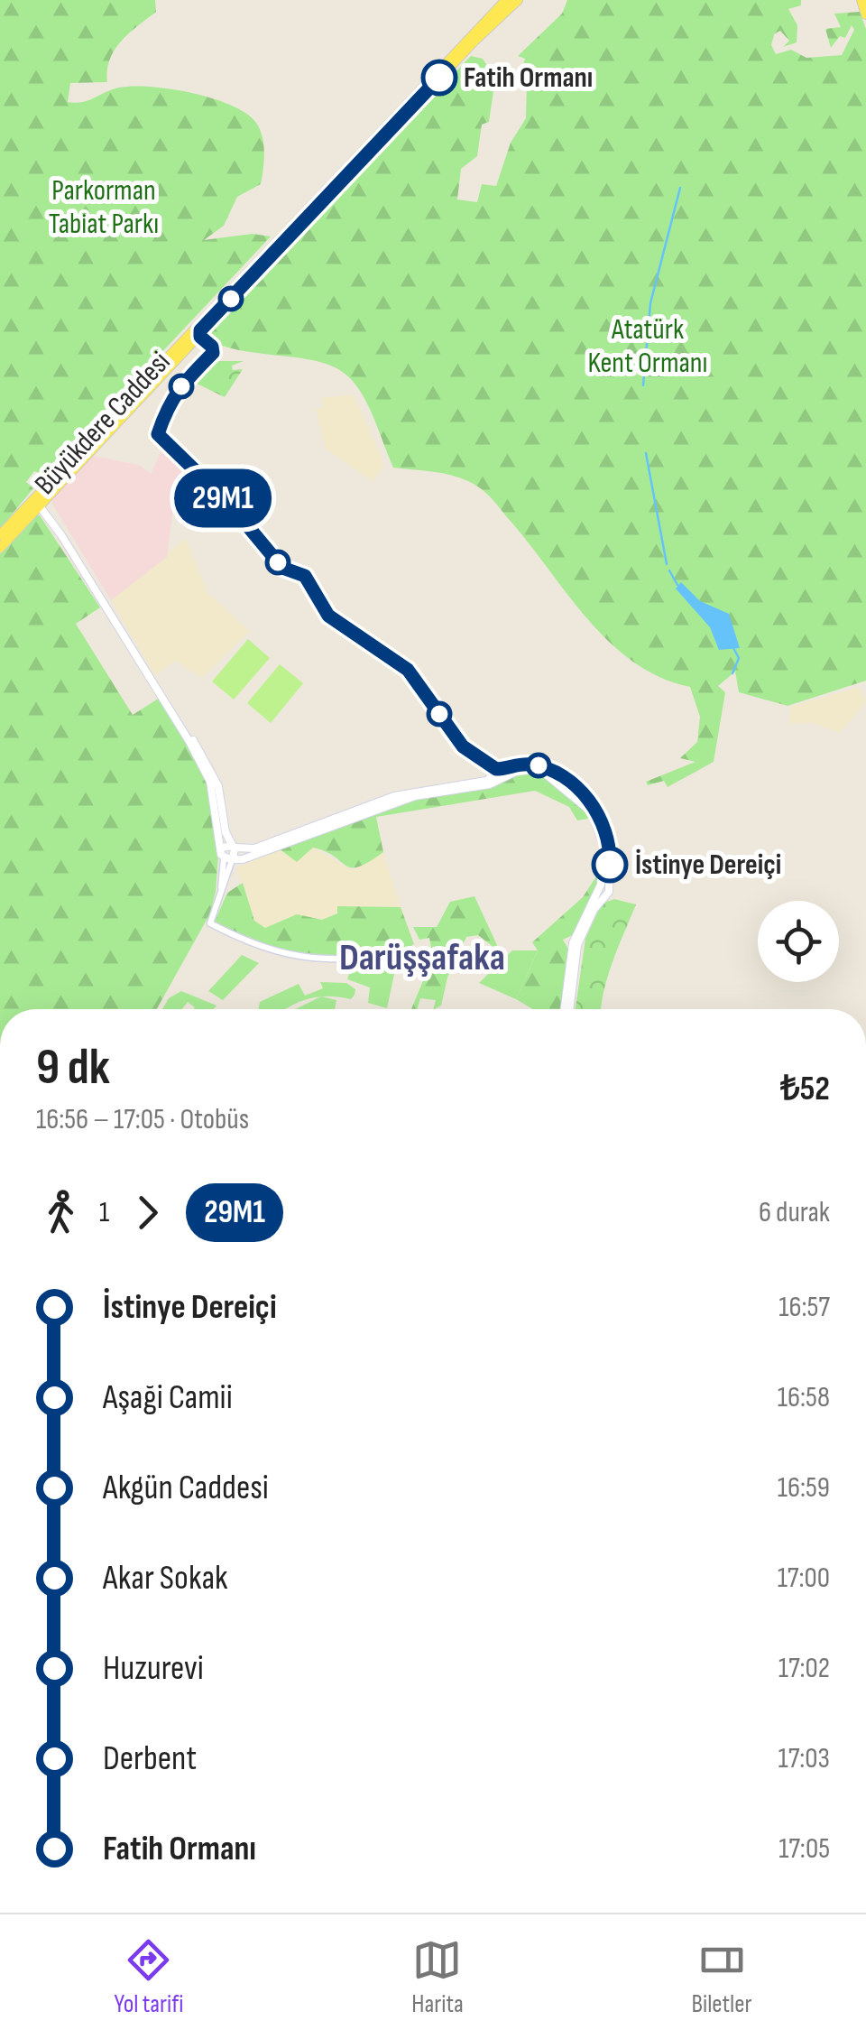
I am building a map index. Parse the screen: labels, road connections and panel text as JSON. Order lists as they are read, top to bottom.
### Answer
{
  "streets": {
    "main road": ["Büyükdere Caddesi"]
  },
  "districts": ["Darüşşafaka"],
  "parks": ["Parkorman Tabiat Parkı", "Atatürk Kent Ormanı"],
  "places": ["Fatih Ormanı", "İstinye Dereiçi"],
  "lines": ["bus line 29M1"],
  "page": {
    "on_map": "29M1",
    "heading": ["9 dk", "16:56 – 17:05 · Otobüs", "₺52"],
    "legs": ["1", "29M1", "6 durak"],
    "list": [
      {
        "name": "İstinye Dereiçi",
        "value": "16:57"
      },
      {
        "name": "Aşaği Camii",
        "value": "16:58"
      },
      {
        "name": "Akgün Caddesi",
        "value": "16:59"
      },
      {
        "name": "Akar Sokak",
        "value": "17:00"
      },
      {
        "name": "Huzurevi",
        "value": "17:02"
      },
      {
        "name": "Derbent",
        "value": "17:03"
      },
      {
        "name": "Fatih Ormanı",
        "value": "17:05"
      }
    ],
    "tabs": ["Yol tarifi", "Harita", "Biletler"]
  }
}
